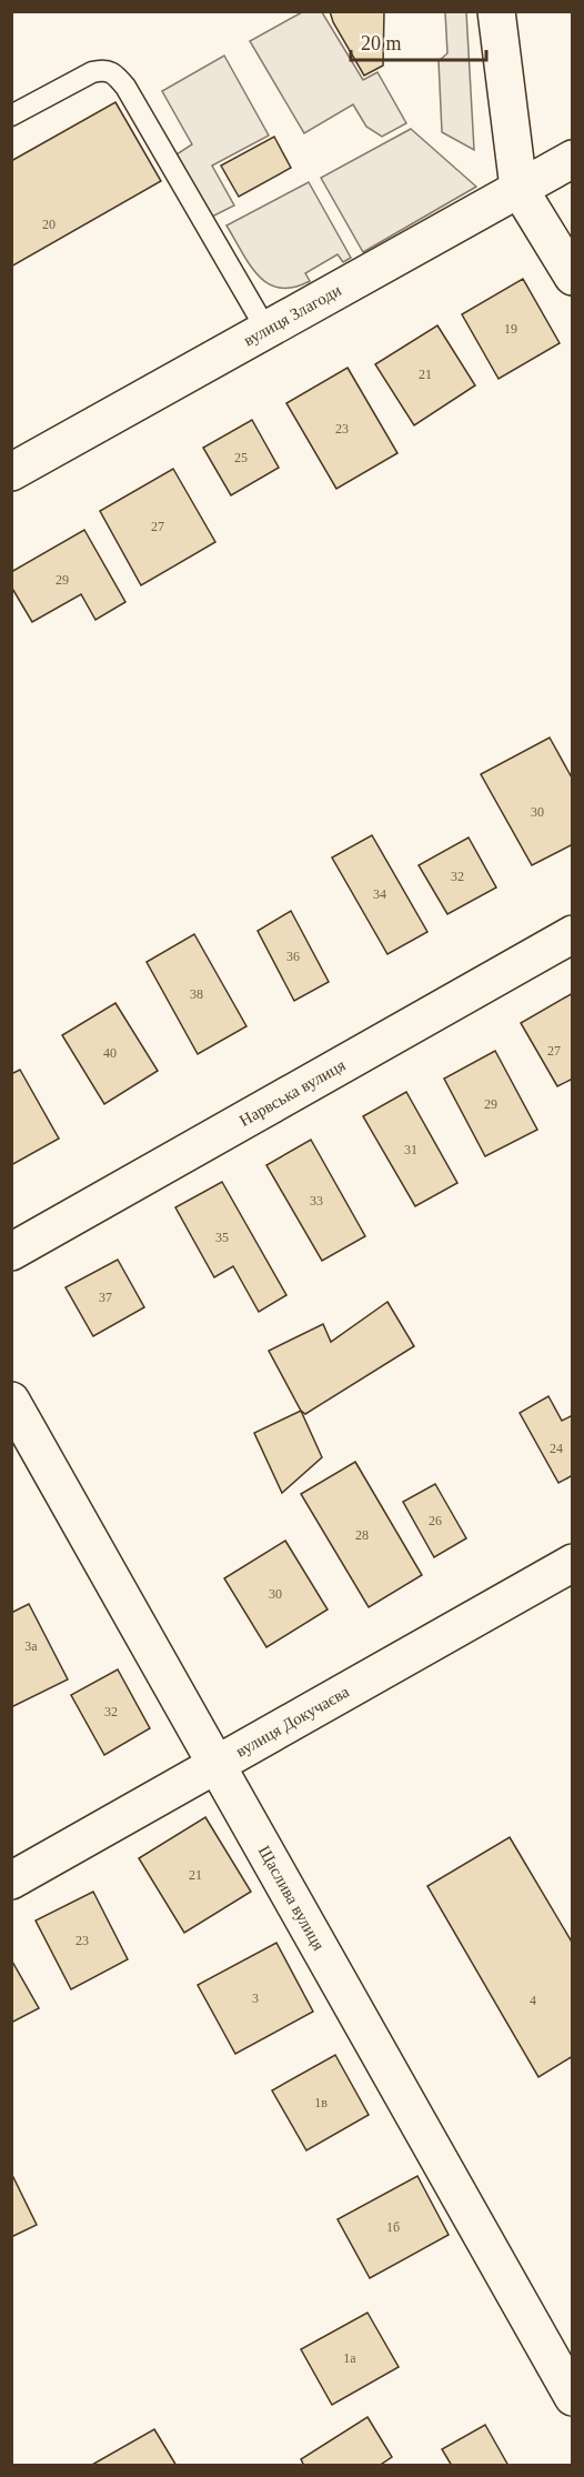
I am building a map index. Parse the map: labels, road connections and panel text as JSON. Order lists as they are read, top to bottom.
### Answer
{
  "streets": {
    "street": [
      "вулиця Злагоди",
      "Нарвська вулиця",
      "вулиця Докучаєва",
      "Щаслива вулиця"
    ]
  },
  "crossings": [
    ["вулиця Докучаєва", "Щаслива вулиця"]
  ],
  "house_numbers": [
    "20",
    "19",
    "21",
    "23",
    "25",
    "27",
    "29",
    "30",
    "32",
    "34",
    "36",
    "38",
    "27",
    "40",
    "29",
    "31",
    "33",
    "35",
    "37",
    "24",
    "26",
    "28",
    "30",
    "3а",
    "32",
    "21",
    "23",
    "3",
    "4",
    "1в",
    "1б",
    "1а"
  ],
  "scale_bar": "20 m"
}
